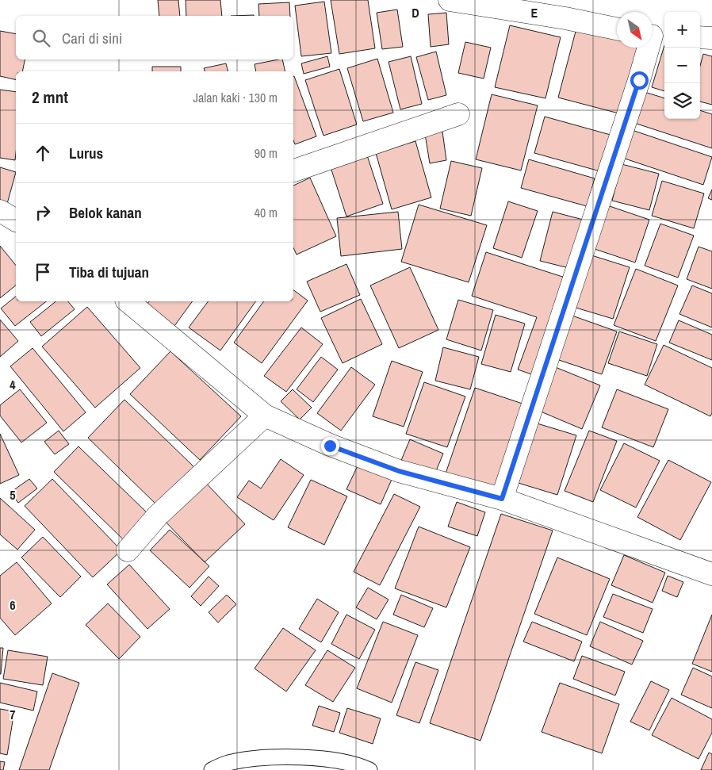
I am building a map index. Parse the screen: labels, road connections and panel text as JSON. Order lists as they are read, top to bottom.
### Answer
{
  "north": "bottom right",
  "page": {
    "map_buttons": ["+", "−"],
    "search": "Cari di sini",
    "heading": ["2 mnt", "Jalan kaki · 130 m"],
    "list": [
      ["Lurus", "90 m"],
      ["Belok kanan", "40 m"],
      "Tiba di tujuan"
    ]
  },
  "grid": {
    "columns": ["D", "E"],
    "rows": [
      "4",
      "5",
      "6",
      "7"
    ]
  }
}
